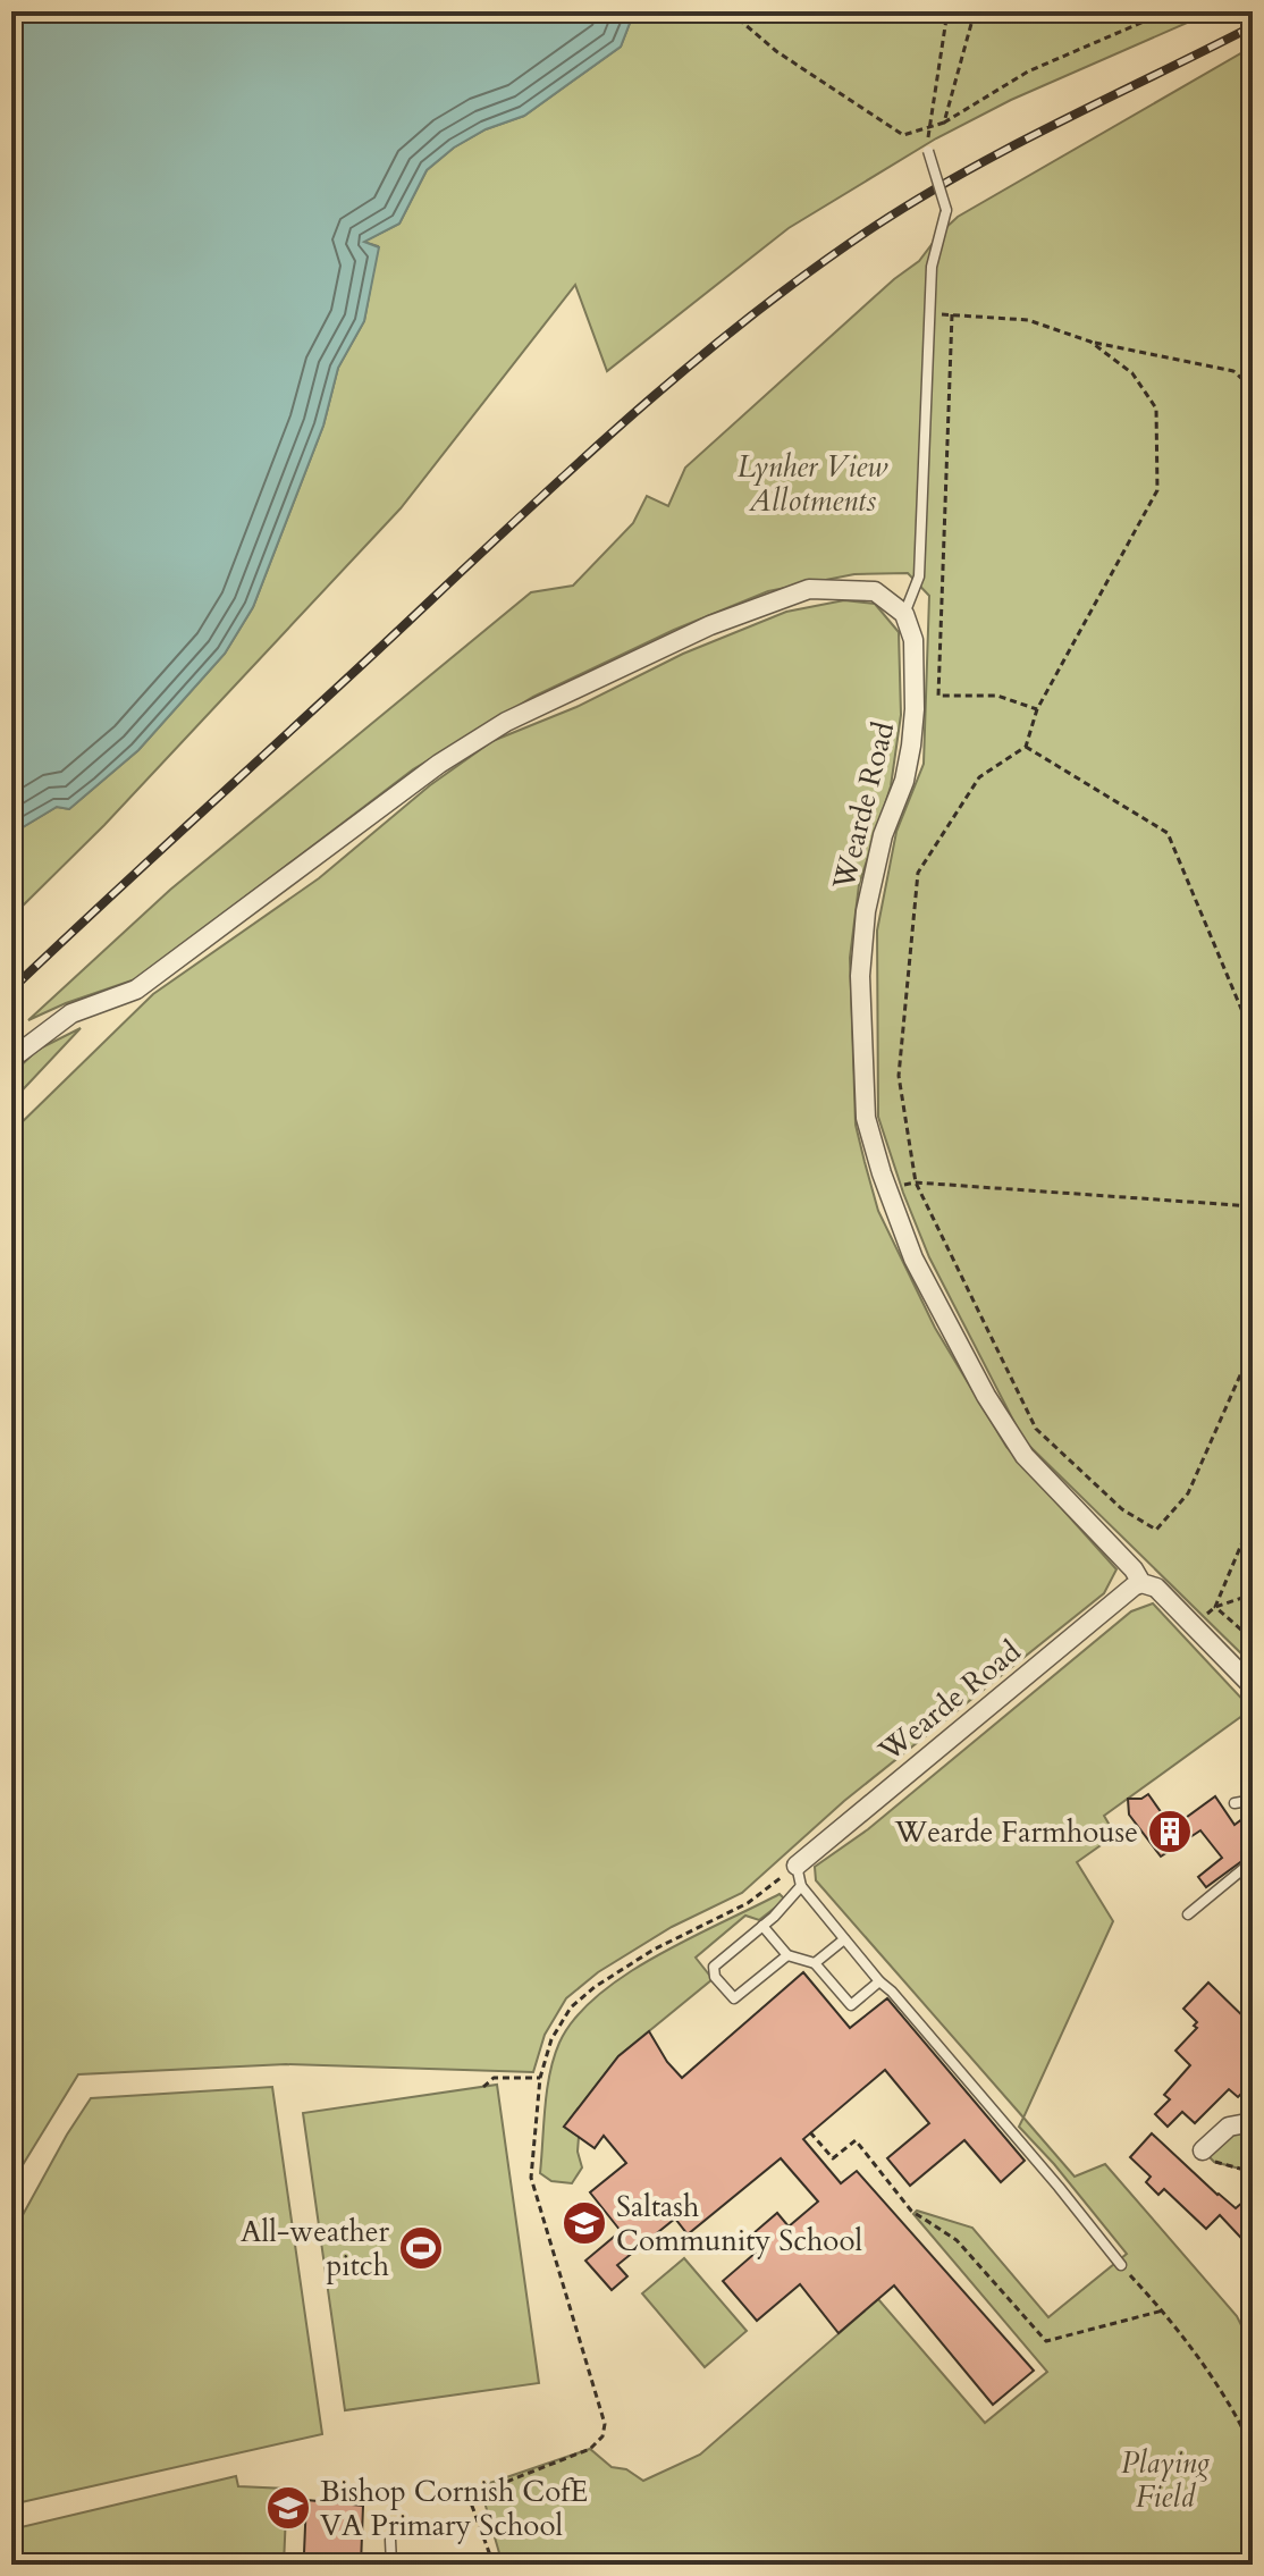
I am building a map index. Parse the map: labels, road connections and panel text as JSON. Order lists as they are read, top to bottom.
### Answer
{
  "streets": {
    "street": ["Wearde Road"]
  },
  "parks": ["Lynher View Allotments", "Playing Field"],
  "places": {
    "building": ["Wearde Farmhouse"],
    "school or university": ["Saltash Community School", "Bishop Cornish CofE VA Primary School"],
    "sports": ["All-weather pitch"]
  }
}
